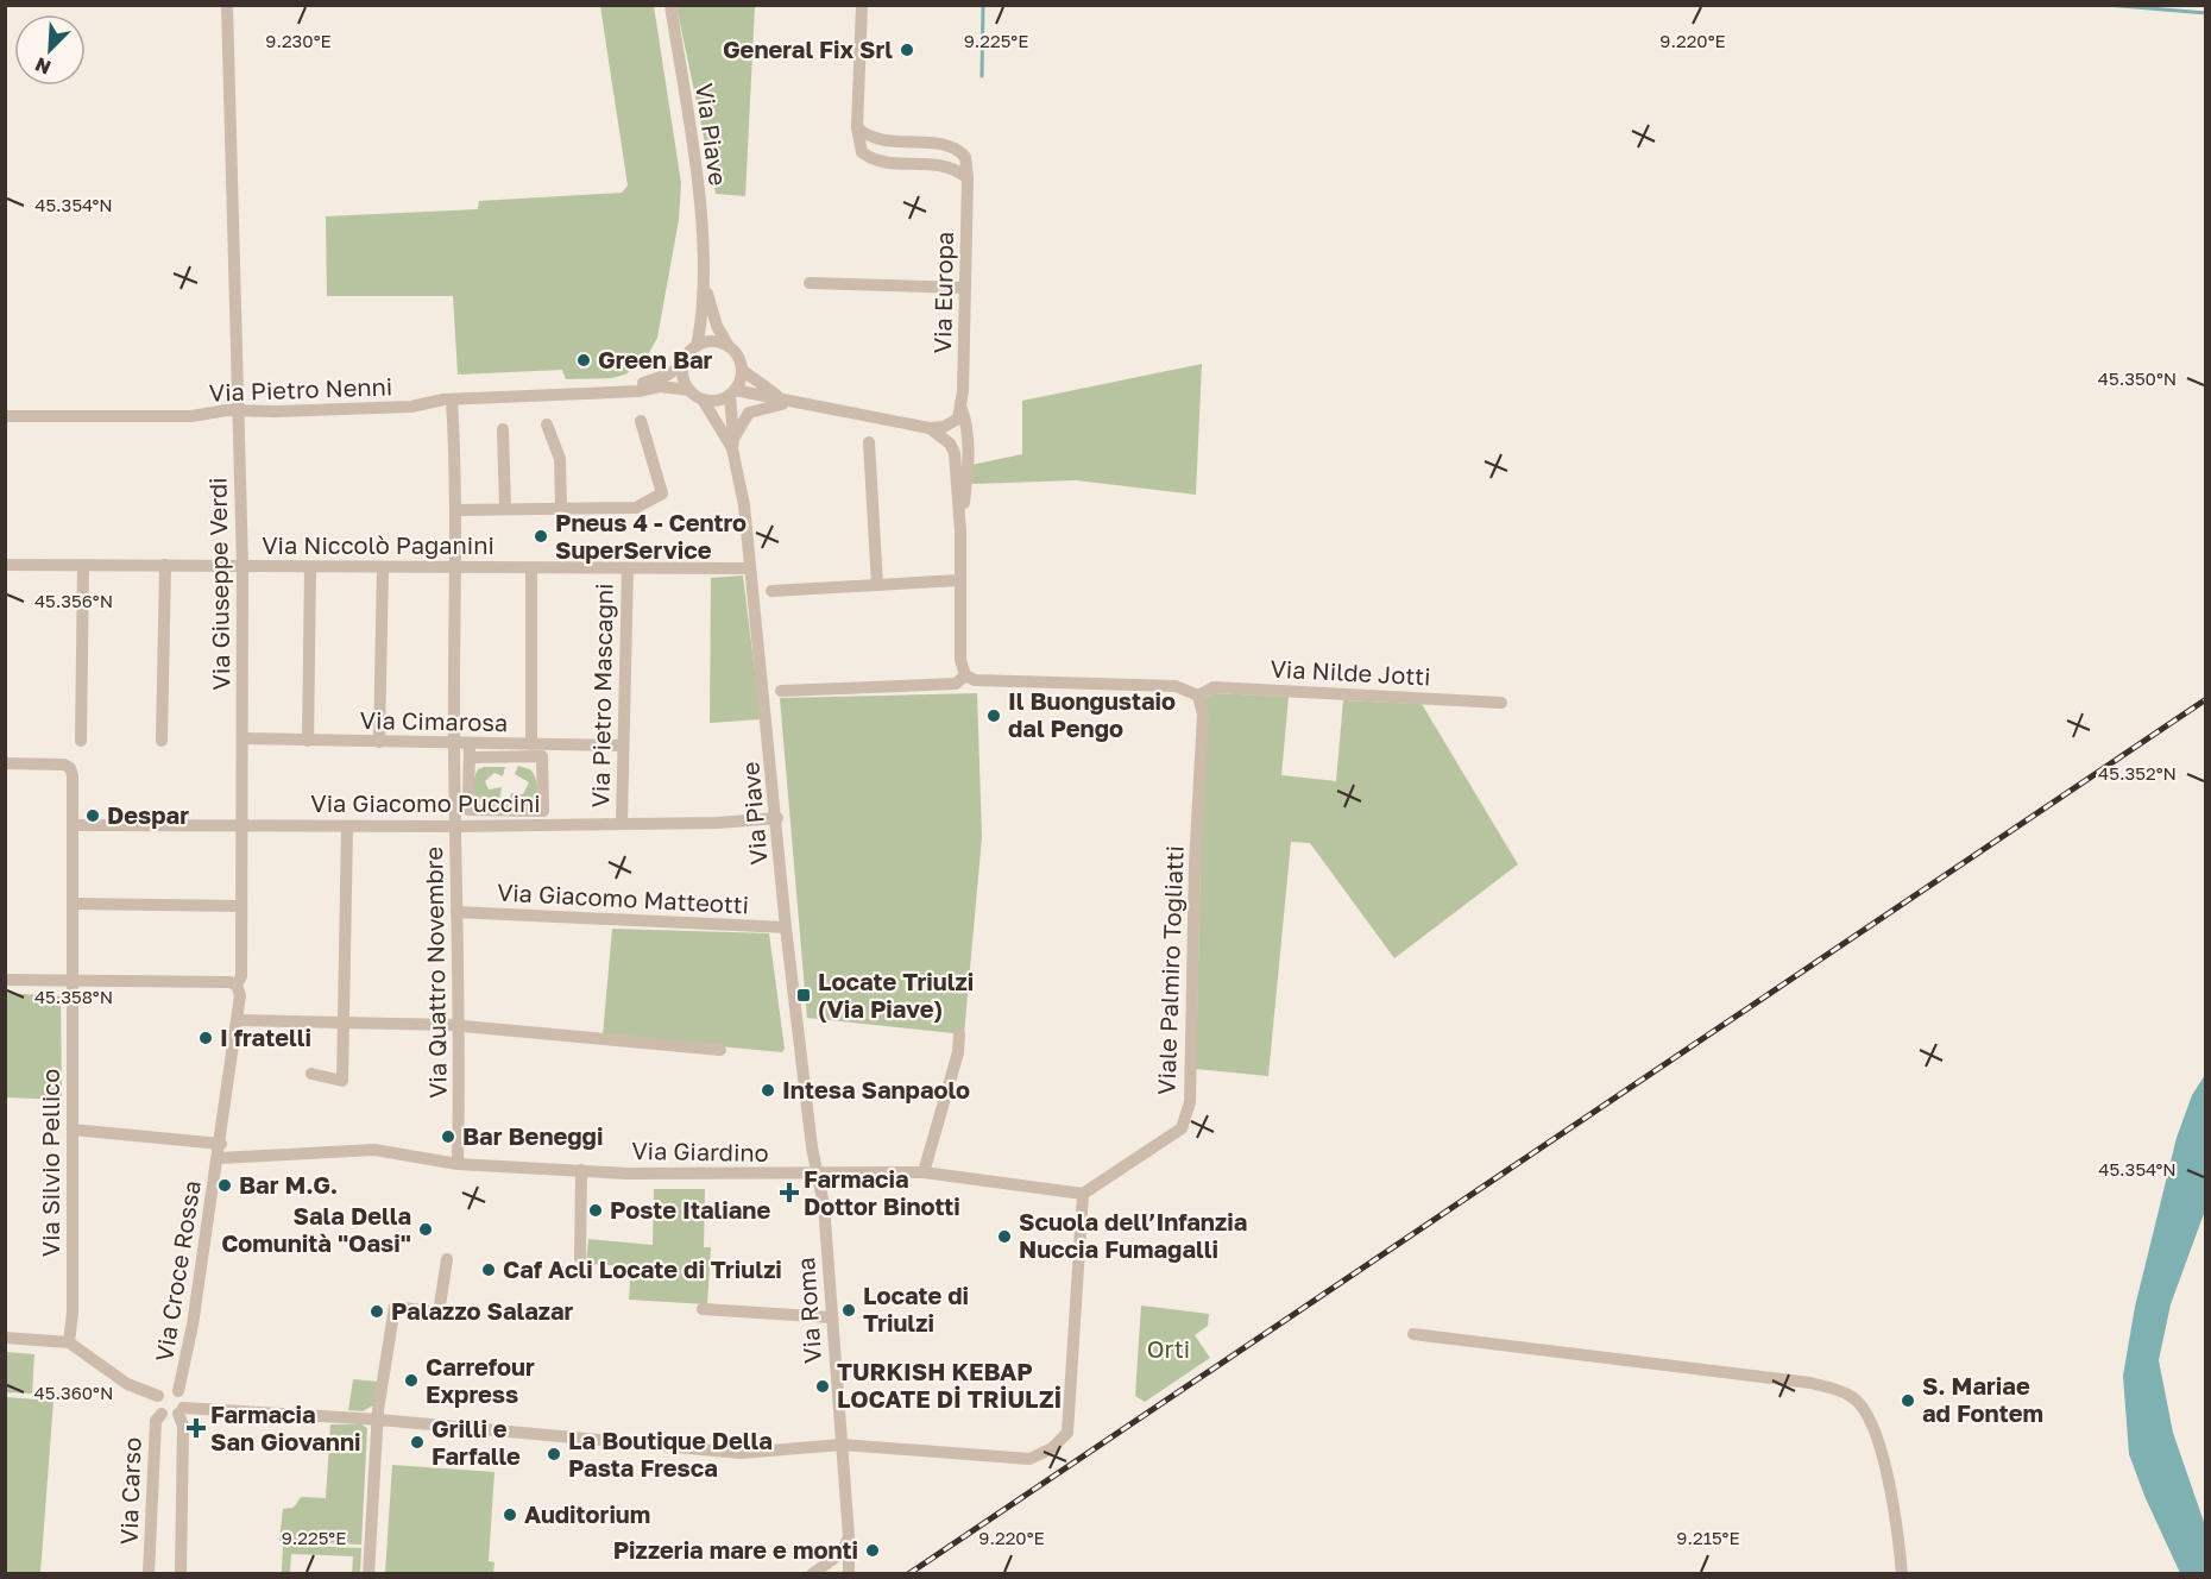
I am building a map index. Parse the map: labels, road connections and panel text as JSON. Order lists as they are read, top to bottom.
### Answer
{
  "streets": {
    "street": [
      "Via Piave",
      "Via Europa",
      "Via Pietro Nenni",
      "Via Niccolò Paganini",
      "Via Giuseppe Verdi",
      "Via Nilde Jotti",
      "Via Pietro Mascagni",
      "Via Cimarosa",
      "Via Giacomo Puccini",
      "Via Giacomo Matteotti",
      "Viale Palmiro Togliatti",
      "Via Quattro Novembre",
      "Via Giardino",
      "Via Silvio Pellico",
      "Via Croce Rossa",
      "Via Roma",
      "Via Carso"
    ]
  },
  "crossings": [
    ["Via Piave", "Via Pietro Nenni"],
    ["Via Piave", "Via Niccolò Paganini"],
    ["Via Piave", "Via Giacomo Puccini"],
    ["Via Piave", "Via Giacomo Matteotti"],
    ["Via Piave", "Via Giardino"],
    ["Via Piave", "Via Roma"],
    ["Via Pietro Nenni", "Via Giuseppe Verdi"],
    ["Via Pietro Nenni", "Via Quattro Novembre"],
    ["Via Niccolò Paganini", "Via Giuseppe Verdi"],
    ["Via Niccolò Paganini", "Via Pietro Mascagni"],
    ["Via Niccolò Paganini", "Via Quattro Novembre"],
    ["Via Giuseppe Verdi", "Via Cimarosa"],
    ["Via Giuseppe Verdi", "Via Giacomo Puccini"],
    ["Via Giuseppe Verdi", "Via Giardino"],
    ["Via Giuseppe Verdi", "Via Croce Rossa"],
    ["Via Nilde Jotti", "Viale Palmiro Togliatti"],
    ["Via Pietro Mascagni", "Via Cimarosa"],
    ["Via Pietro Mascagni", "Via Giacomo Puccini"],
    ["Via Cimarosa", "Via Quattro Novembre"],
    ["Via Giacomo Puccini", "Via Quattro Novembre"],
    ["Via Giacomo Puccini", "Via Silvio Pellico"],
    ["Via Giacomo Matteotti", "Via Quattro Novembre"],
    ["Viale Palmiro Togliatti", "Via Giardino"],
    ["Via Quattro Novembre", "Via Giardino"],
    ["Via Giardino", "Via Croce Rossa"],
    ["Via Giardino", "Via Roma"],
    ["Via Croce Rossa", "Via Carso"]
  ],
  "parks": ["Orti"],
  "places": {
    "other": [
      "General Fix Srl",
      "Green Bar",
      "Pneus 4 - Centro SuperService",
      "Il Buongustaio dal Pengo",
      "Despar",
      "I fratelli",
      "Intesa Sanpaolo",
      "Bar Beneggi",
      "Bar M.G.",
      "Poste Italiane",
      "Sala Della Comunità \"Oasi\"",
      "Scuola dell’Infanzia Nuccia Fumagalli",
      "Caf Acli Locate di Triulzi",
      "Locate di Triulzi",
      "Palazzo Salazar",
      "Carrefour Express",
      "TURKISH KEBAP LOCATE Dİ TRİULZİ",
      "S. Mariae ad Fontem",
      "Grilli e Farfalle",
      "La Boutique Della Pasta Fresca",
      "Auditorium",
      "Pizzeria mare e monti"
    ],
    "transit": ["Locate Triulzi (Via Piave)"],
    "health": ["Farmacia Dottor Binotti", "Farmacia San Giovanni"]
  },
  "north": "bottom left",
  "coordinates": [
    "9.230°E",
    "9.225°E",
    "9.220°E",
    "45.354°N",
    "45.350°N",
    "45.356°N",
    "45.352°N",
    "45.358°N",
    "45.360°N",
    "9.215°E"
  ]
}
